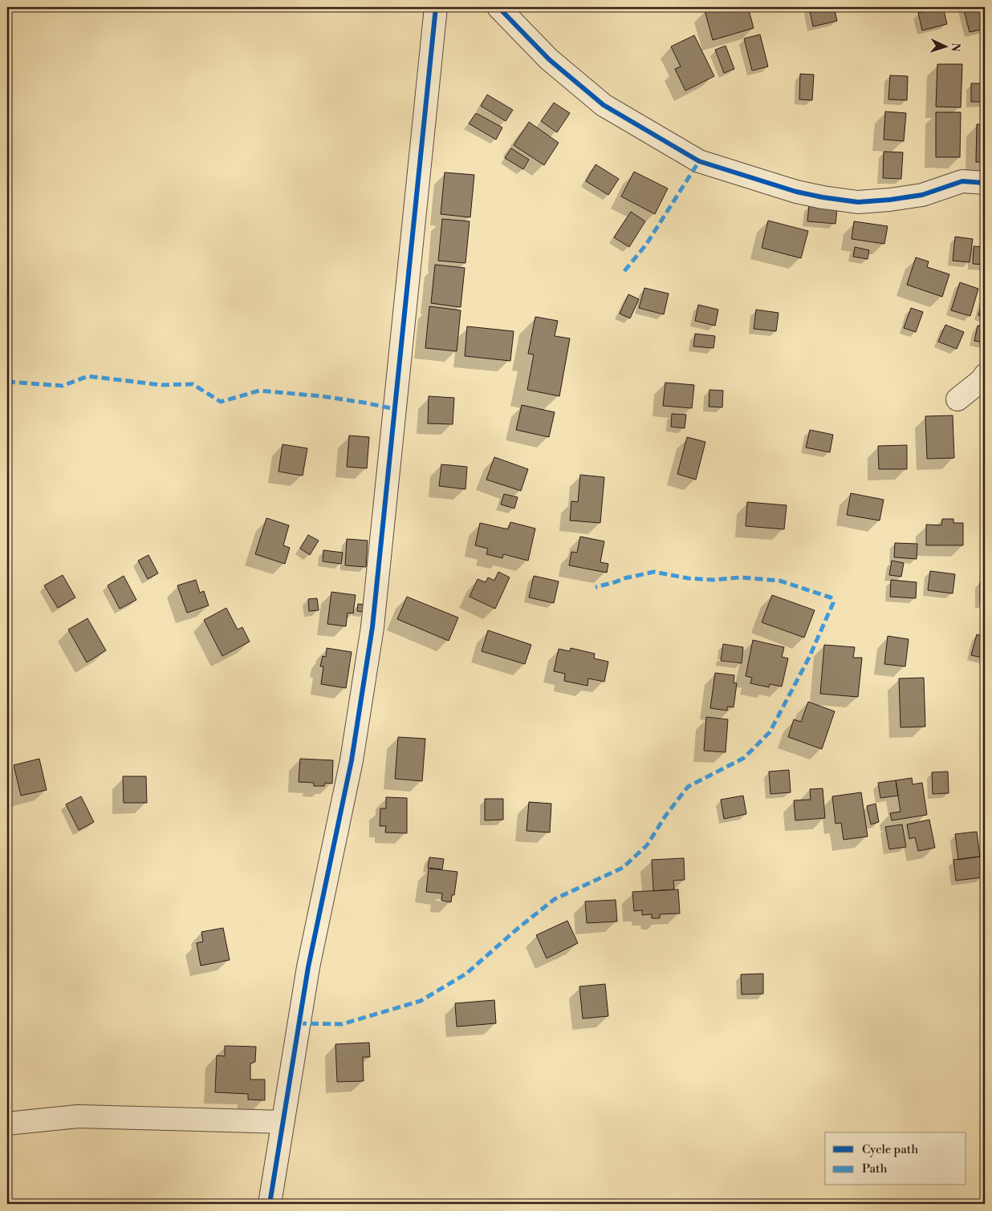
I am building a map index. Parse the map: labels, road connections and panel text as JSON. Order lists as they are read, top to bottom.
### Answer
{
  "legend": ["Cycle path", "Path"],
  "north": "right"
}
